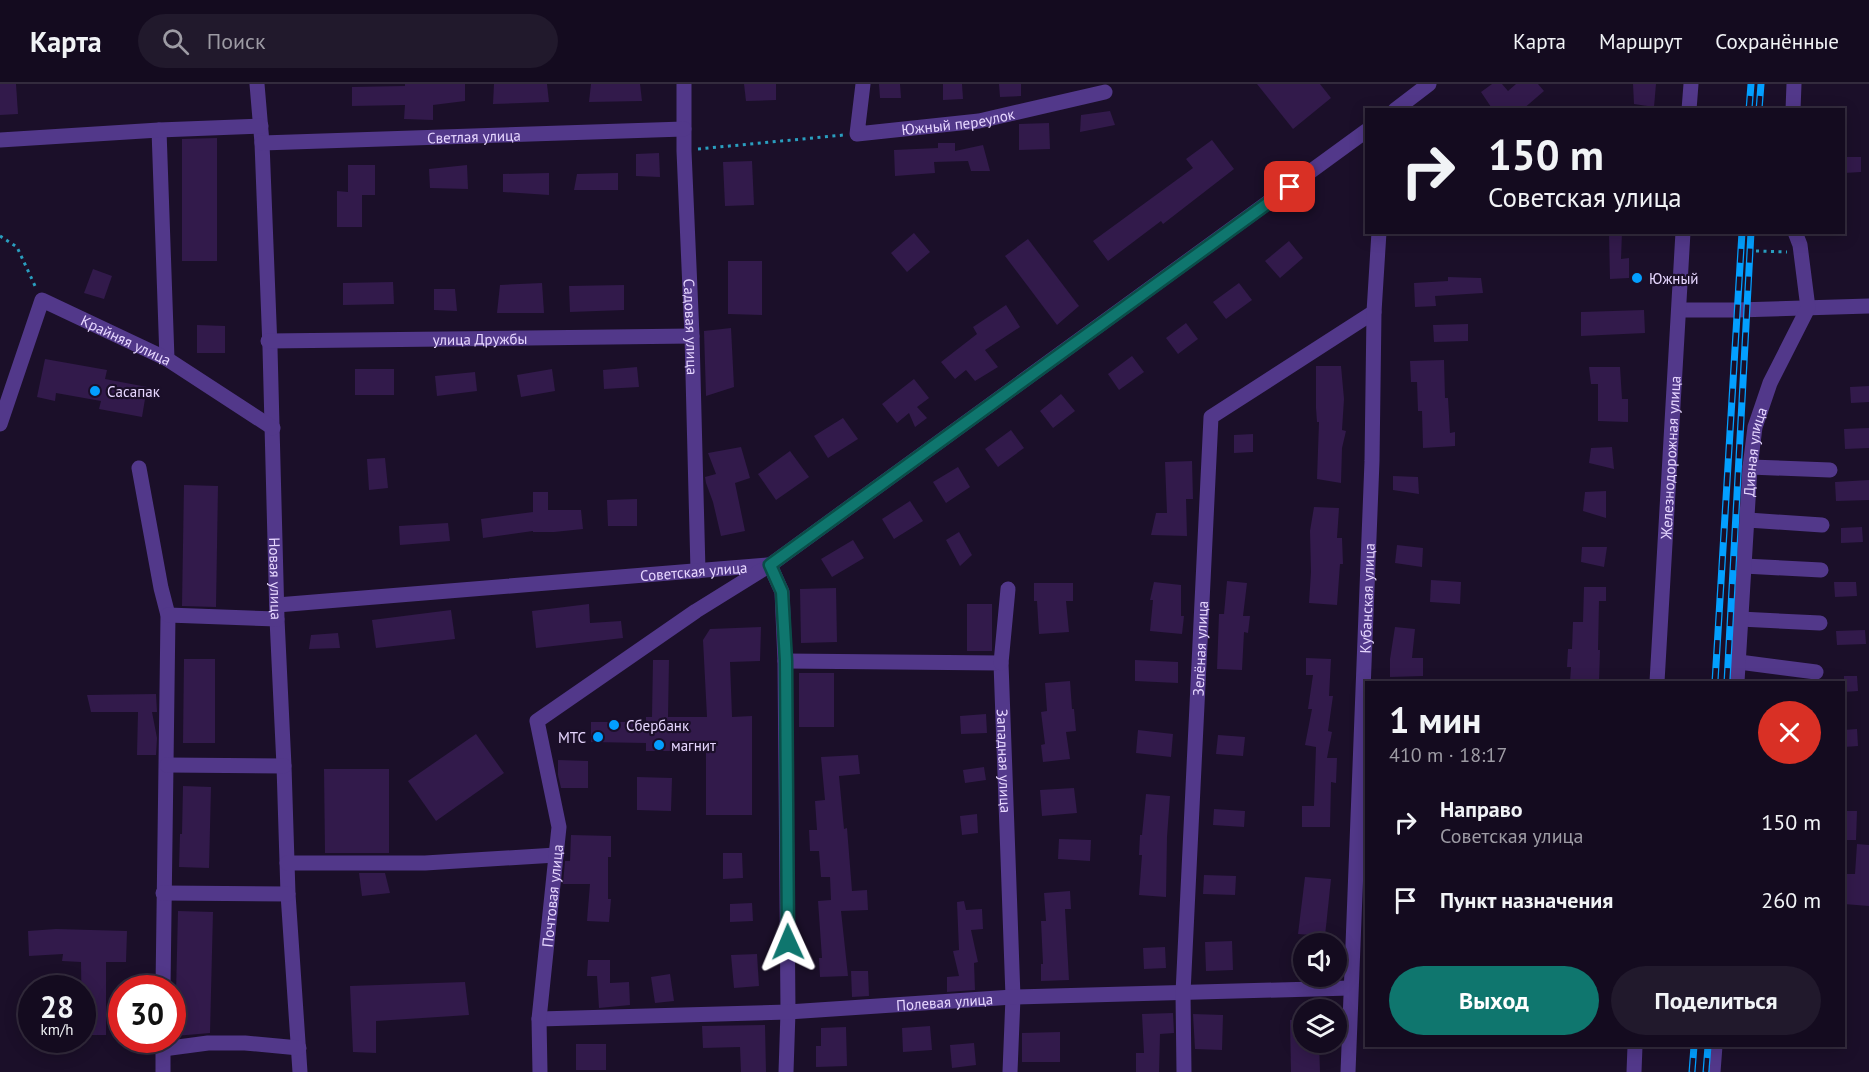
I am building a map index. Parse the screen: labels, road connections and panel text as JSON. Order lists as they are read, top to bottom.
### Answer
{
  "streets": {
    "street": [
      "Южный переулок",
      "Светлая улица",
      "Садовая улица",
      "улица Дружбы",
      "Крайняя улица",
      "Дивная улица",
      "Железнодорожная улица",
      "Советская улица",
      "Новая улица",
      "Кубанская улица",
      "Зелёная улица",
      "Западная улица",
      "Почтовая улица",
      "Полевая улица"
    ]
  },
  "crossings": [
    ["Светлая улица", "Садовая улица"],
    ["Светлая улица", "Новая улица"],
    ["Садовая улица", "улица Дружбы"],
    ["Садовая улица", "Советская улица"],
    ["улица Дружбы", "Новая улица"],
    ["Крайняя улица", "Новая улица"],
    ["Советская улица", "Новая улица"],
    ["Советская улица", "Почтовая улица"],
    ["Кубанская улица", "Зелёная улица"],
    ["Кубанская улица", "Полевая улица"],
    ["Зелёная улица", "Полевая улица"],
    ["Западная улица", "Полевая улица"],
    ["Почтовая улица", "Полевая улица"]
  ],
  "places": [
    "Южный",
    "Сасапак",
    "Сбербанк",
    "МТС",
    "магнит"
  ],
  "page": {
    "header": "Карта",
    "search": "Поиск",
    "nav": ["Карта", "Маршрут", "Сохранённые"],
    "turn": ["150 m", "Советская улица"],
    "heading": ["1 мин", "410 m · 18:17"],
    "list": [
      {
        "name": "Направо",
        "note": "Советская улица",
        "value": "150 m"
      },
      {
        "name": "Пункт назначения",
        "value": "260 m"
      }
    ],
    "buttons": ["Выход", "Поделиться"],
    "speed": "28 km/h",
    "limit": "30"
  }
}
